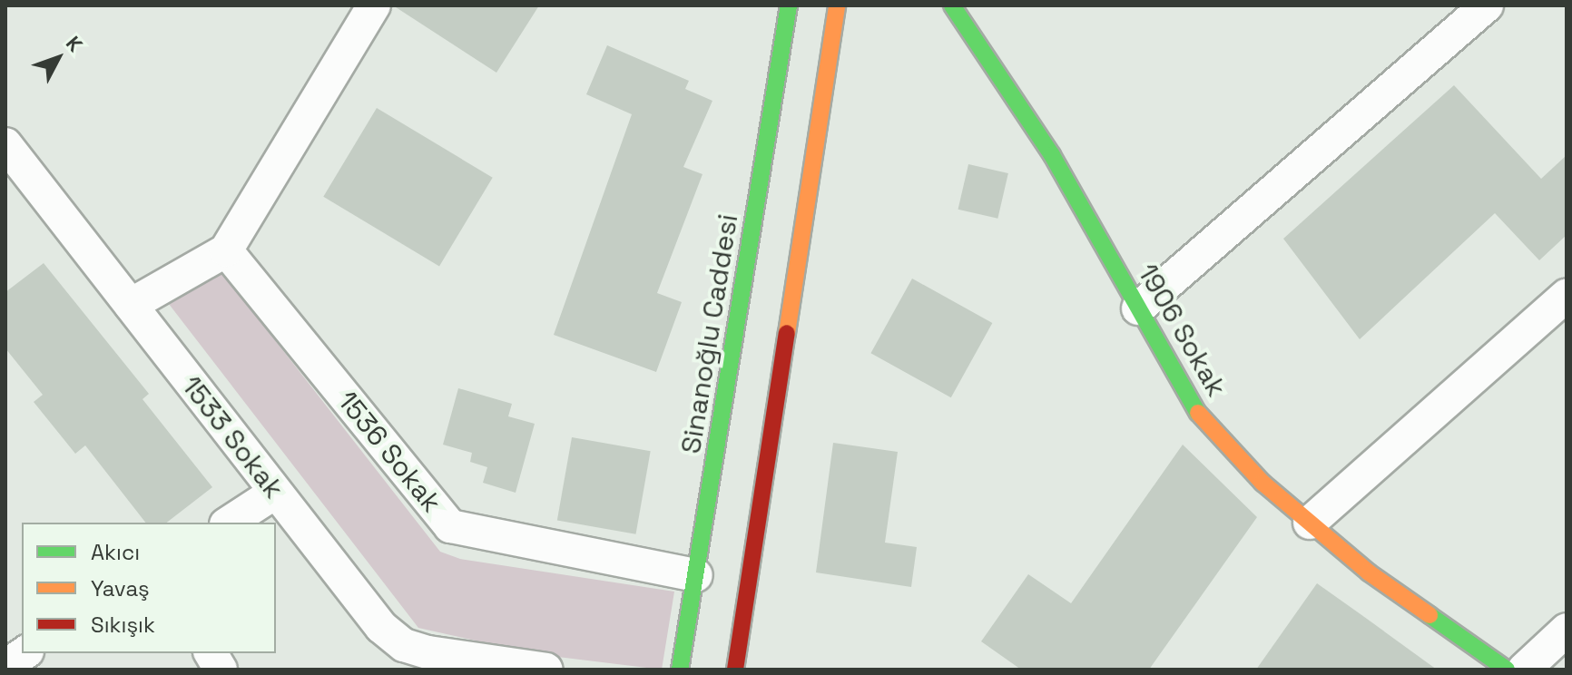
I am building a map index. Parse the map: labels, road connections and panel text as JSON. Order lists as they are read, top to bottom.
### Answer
{
  "streets": {
    "main road": ["1906 Sokak", "Si̇nanoğlu Caddesi"],
    "street": ["1533 Sokak", "1536 Sokak"]
  },
  "crossings": [
    ["Si̇nanoğlu Caddesi", "1536 Sokak"]
  ],
  "legend": ["Akıcı", "Yavaş", "Sıkışık"],
  "north": "top right"
}
